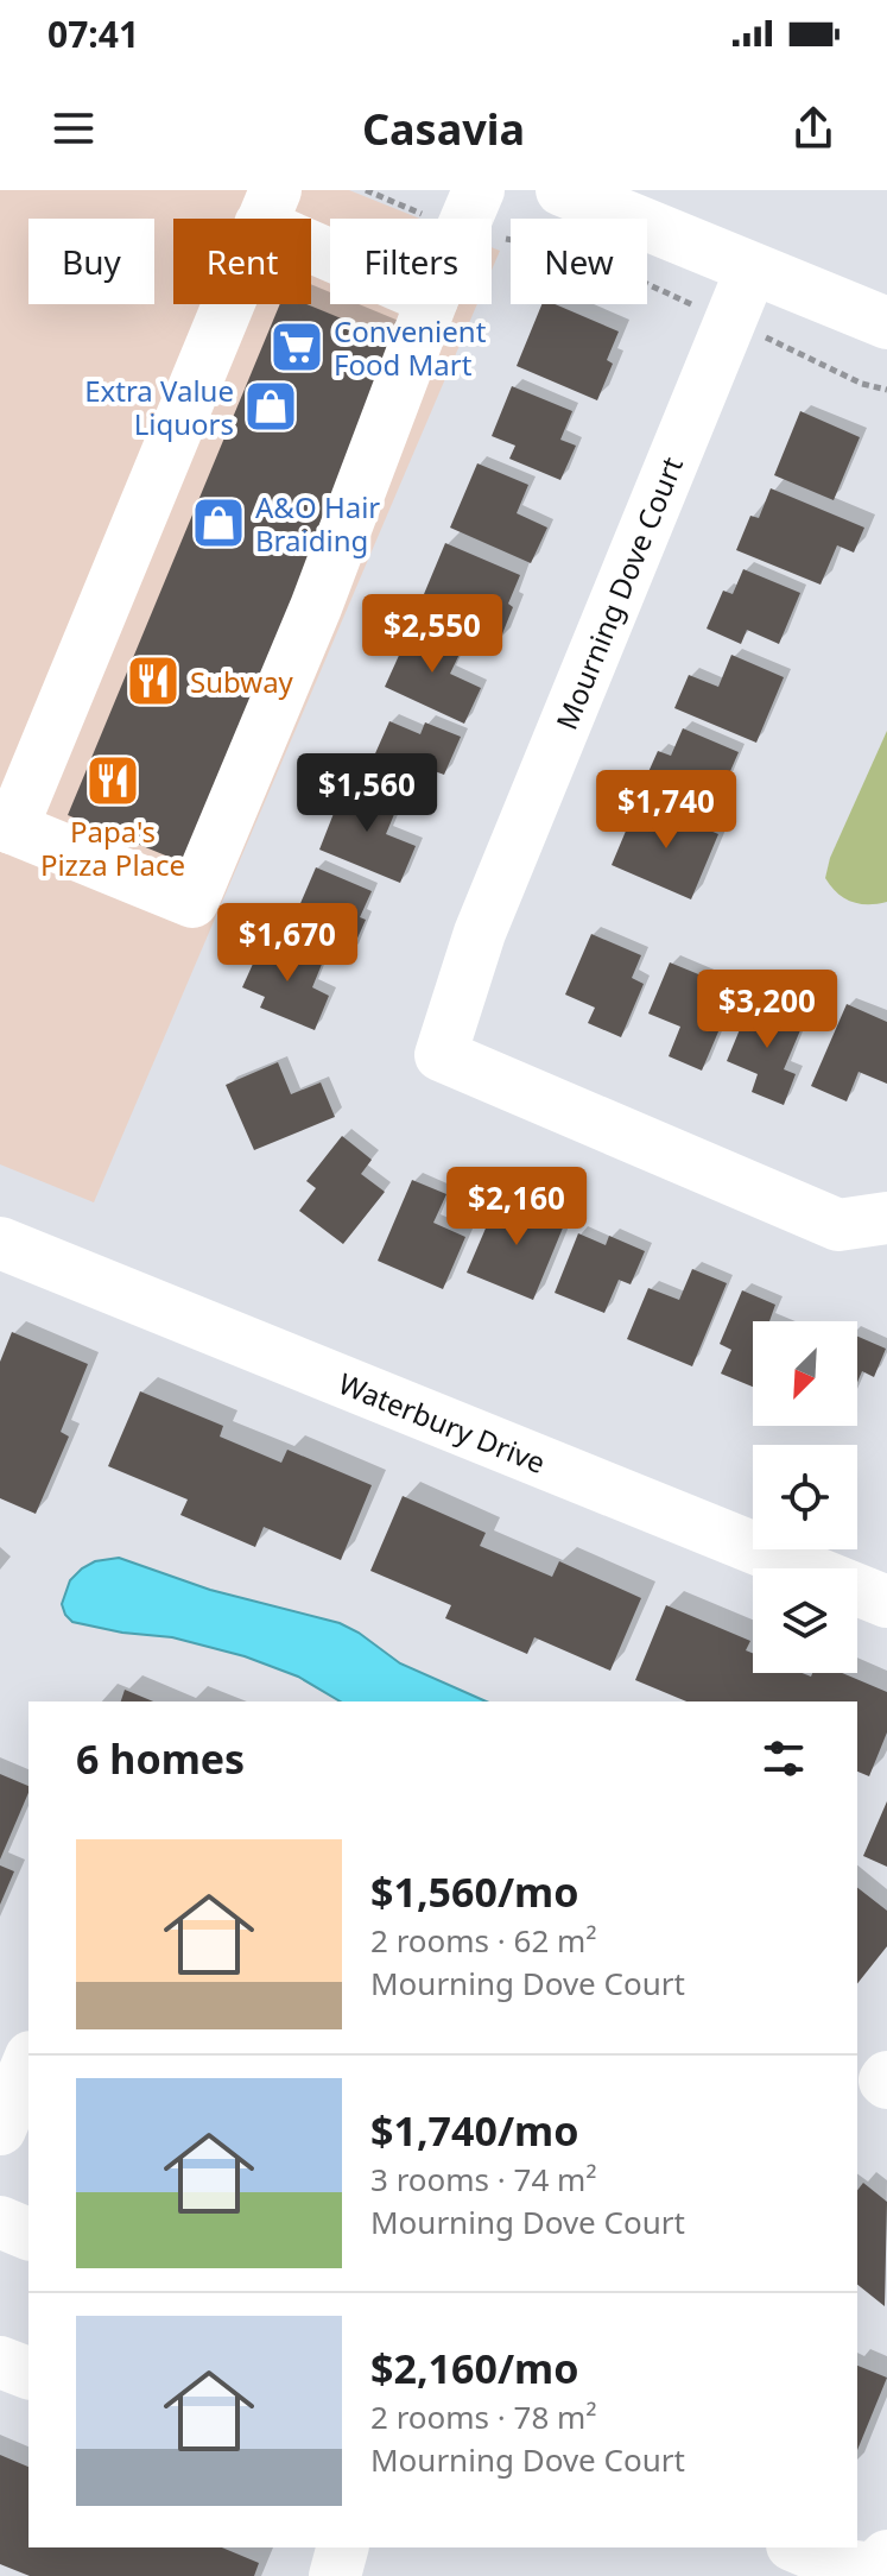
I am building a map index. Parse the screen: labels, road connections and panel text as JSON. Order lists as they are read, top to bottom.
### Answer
{
  "streets": {
    "street": ["Mourning Dove Court", "Waterbury Drive"]
  },
  "places": {
    "supermarket": ["Convenient Food Mart"],
    "shop": ["Extra Value Liquors", "A&O Hair Braiding"],
    "restaurant": ["Subway", "Papa's Pizza Place"]
  },
  "north": "bottom left",
  "page": {
    "status": "07:41",
    "header": "Casavia",
    "chip": [
      "Buy",
      "Rent",
      "Filters",
      "New"
    ],
    "price": [
      "$2,550",
      "$1,560",
      "$1,740",
      "$1,670",
      "$3,200",
      "$2,160"
    ],
    "heading": "6 homes",
    "list": [
      {
        "name": "$1,560/mo",
        "note": "2 rooms · 62 m² · Mourning Dove Court"
      },
      {
        "name": "$1,740/mo",
        "note": "3 rooms · 74 m² · Mourning Dove Court"
      },
      {
        "name": "$2,160/mo",
        "note": "2 rooms · 78 m² · Mourning Dove Court"
      }
    ]
  }
}
